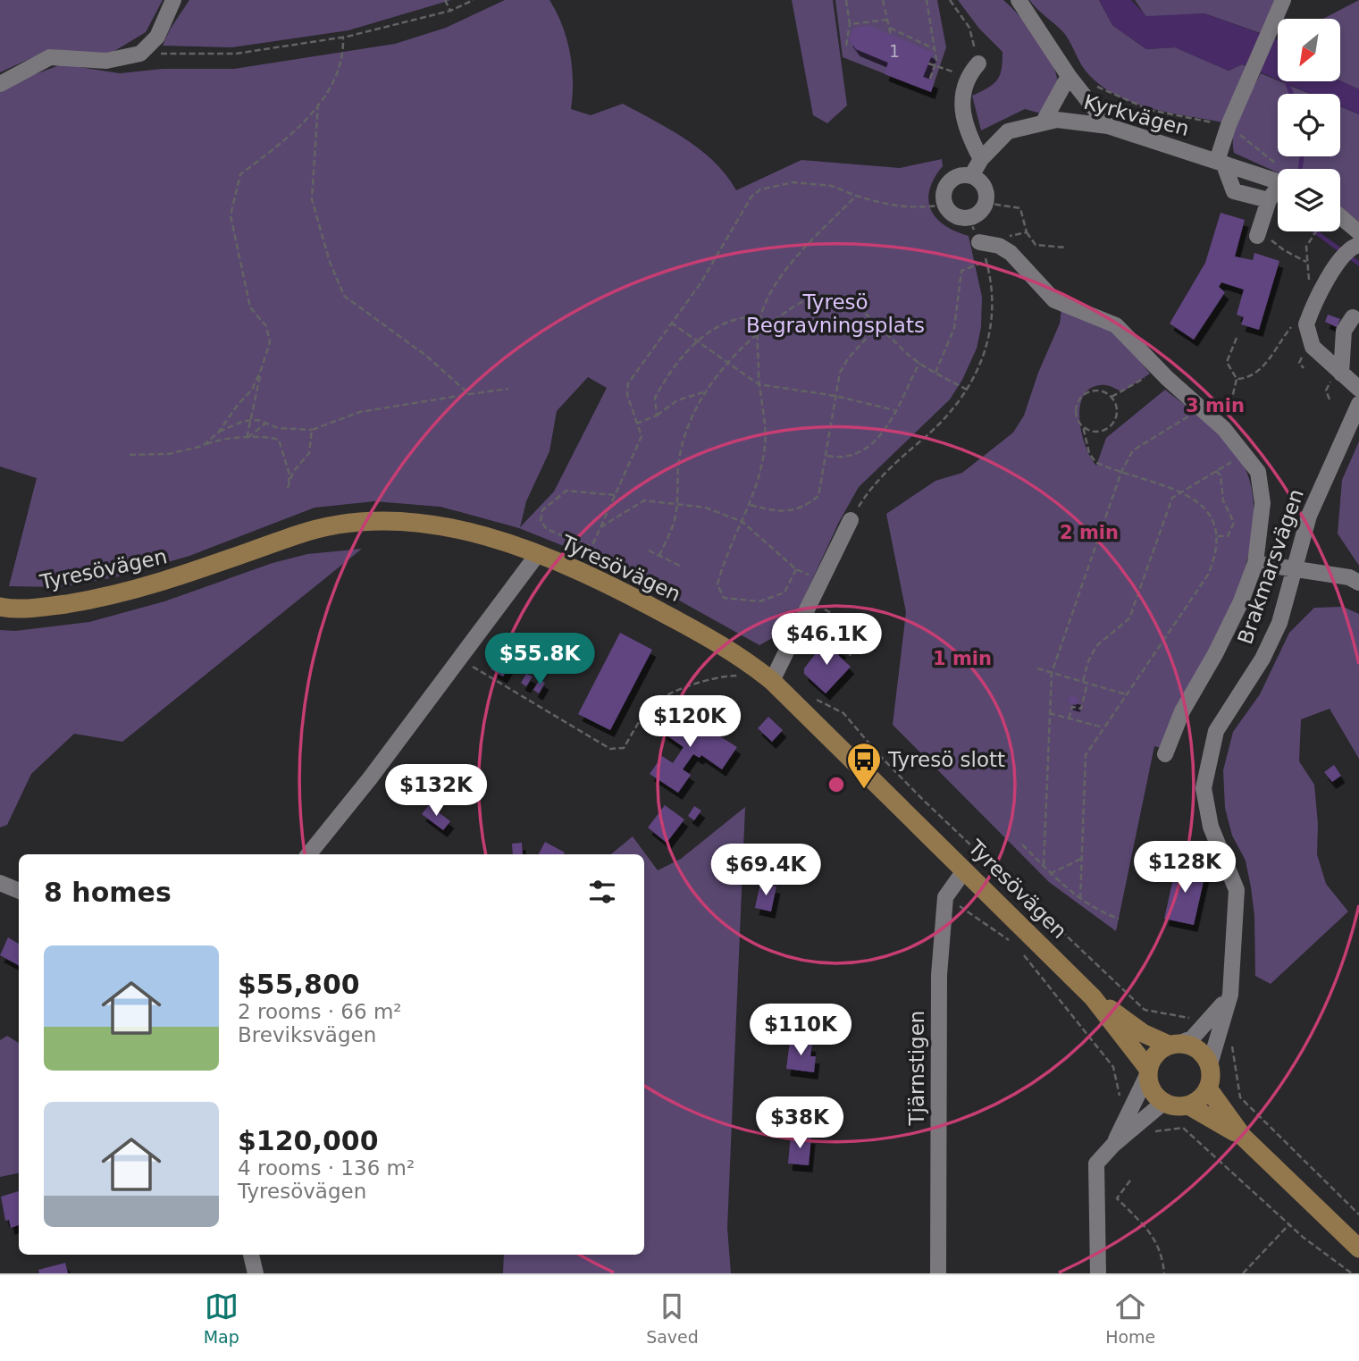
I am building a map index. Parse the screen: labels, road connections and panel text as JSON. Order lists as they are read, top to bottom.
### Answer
{
  "streets": {
    "main road": ["Tyresövägen"],
    "street": ["Kyrkvägen", "Brakmarsvägen", "Tjärnstigen"]
  },
  "crossings": [
    ["Brakmarsvägen", "Tyresövägen"]
  ],
  "parks": ["Tyresö Begravningsplats"],
  "places": {
    "bus stop": ["Tyresö slott"]
  },
  "house_numbers": ["1"],
  "north": "bottom left",
  "page": {
    "price": [
      "$46.1K",
      "$55.8K",
      "$120K",
      "$132K",
      "$128K",
      "$69.4K",
      "$110K",
      "$38K"
    ],
    "heading": "8 homes",
    "list": [
      {
        "name": "$55,800",
        "note": "2 rooms · 66 m² · Breviksvägen"
      },
      {
        "name": "$120,000",
        "note": "4 rooms · 136 m² · Tyresövägen"
      }
    ],
    "tabs": ["Map", "Saved", "Home"]
  },
  "rings": ["3 min", "2 min", "1 min"]
}
